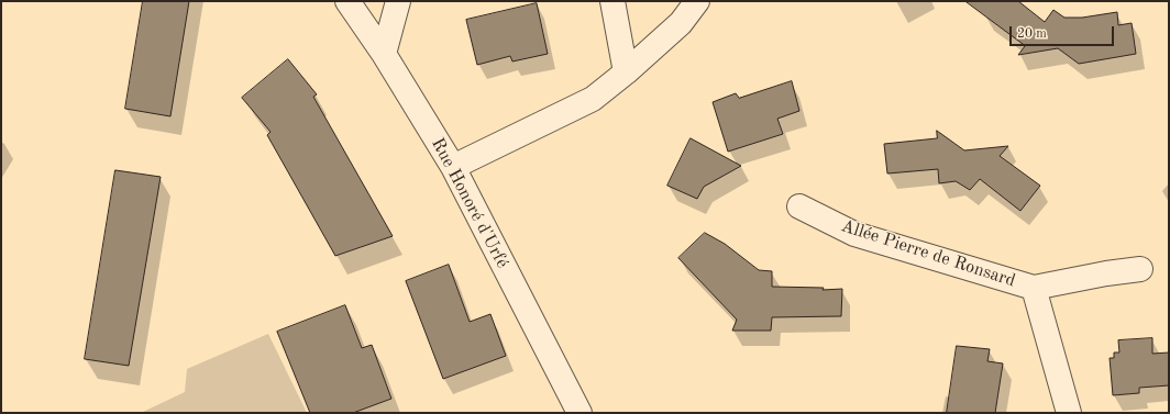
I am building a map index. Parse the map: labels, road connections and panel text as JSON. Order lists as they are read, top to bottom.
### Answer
{
  "streets": {
    "street": ["Rue Honoré d'Urfé", "Allée Pierre de Ronsard"]
  },
  "scale_bar": "20 m"
}
